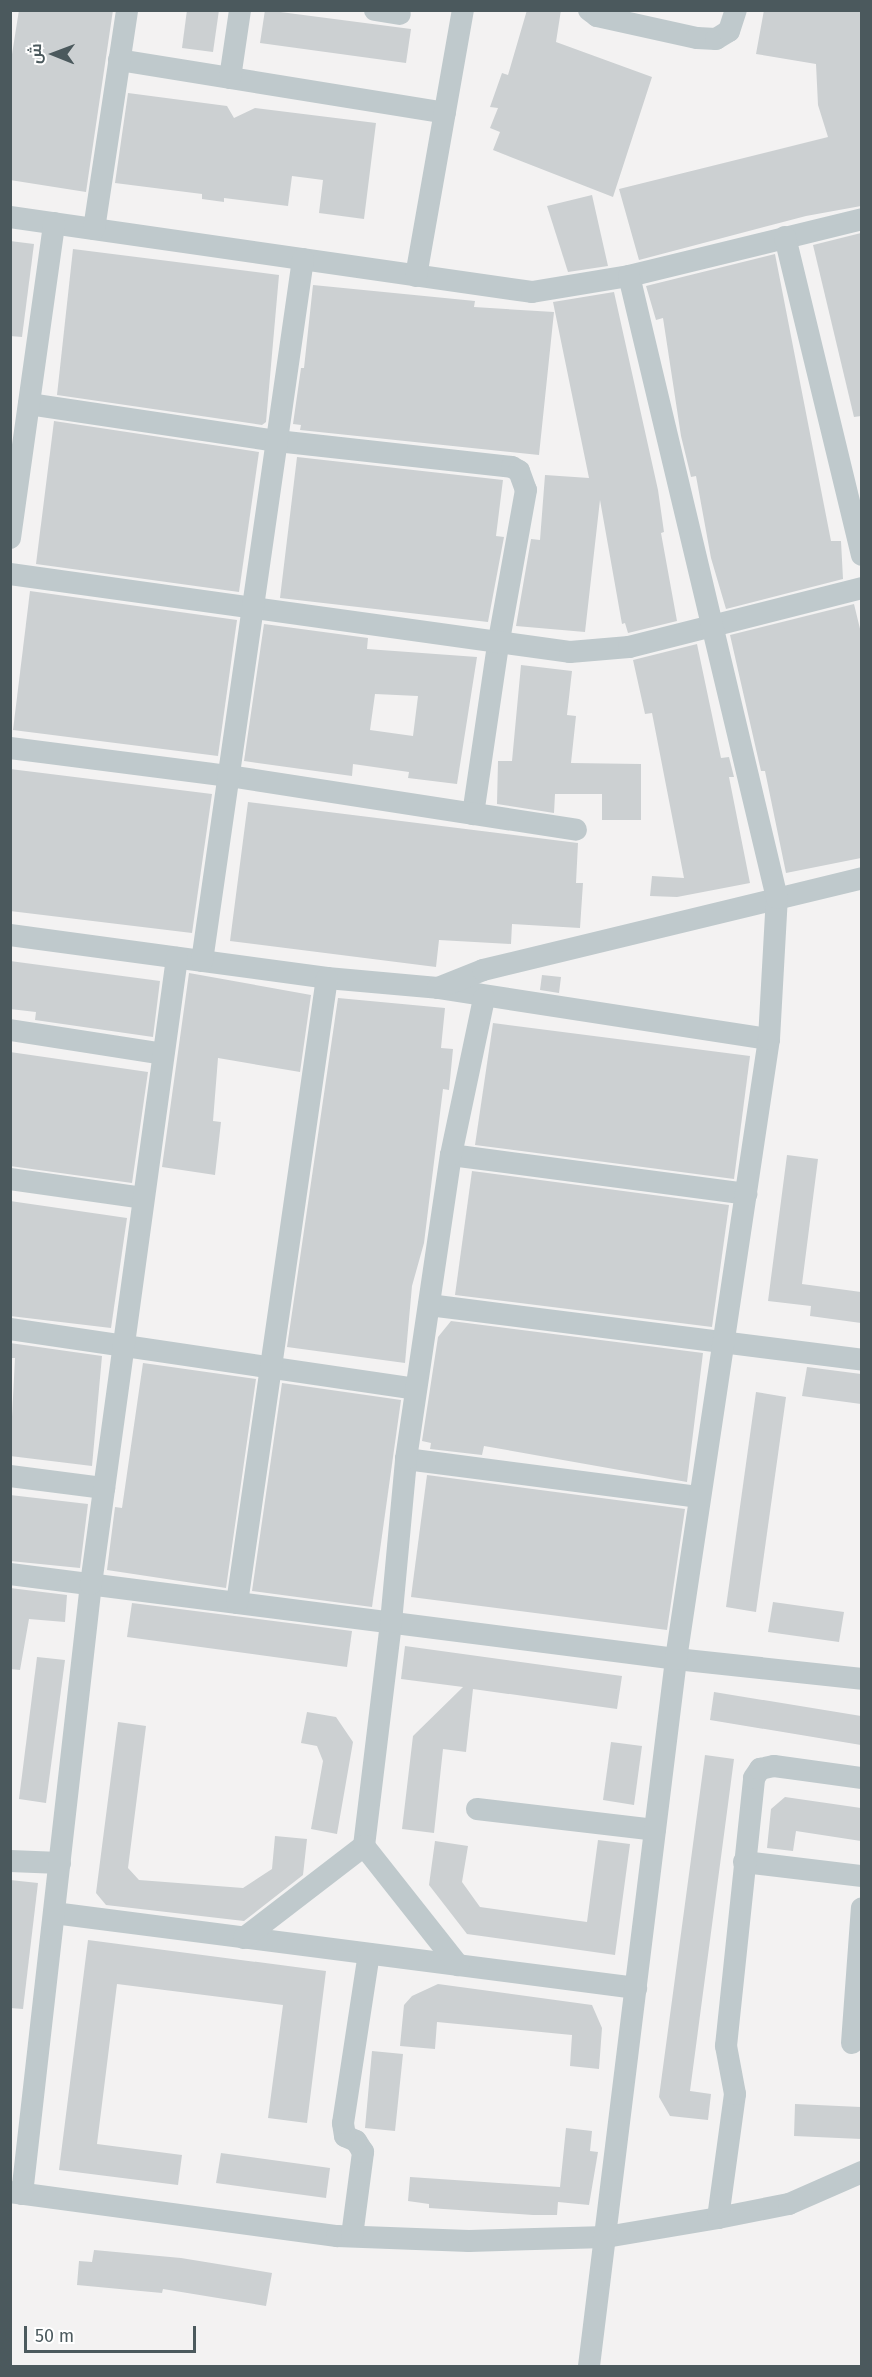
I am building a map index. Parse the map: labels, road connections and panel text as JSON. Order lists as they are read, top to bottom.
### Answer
{
  "scale_bar": "50 m",
  "north": "left"
}
